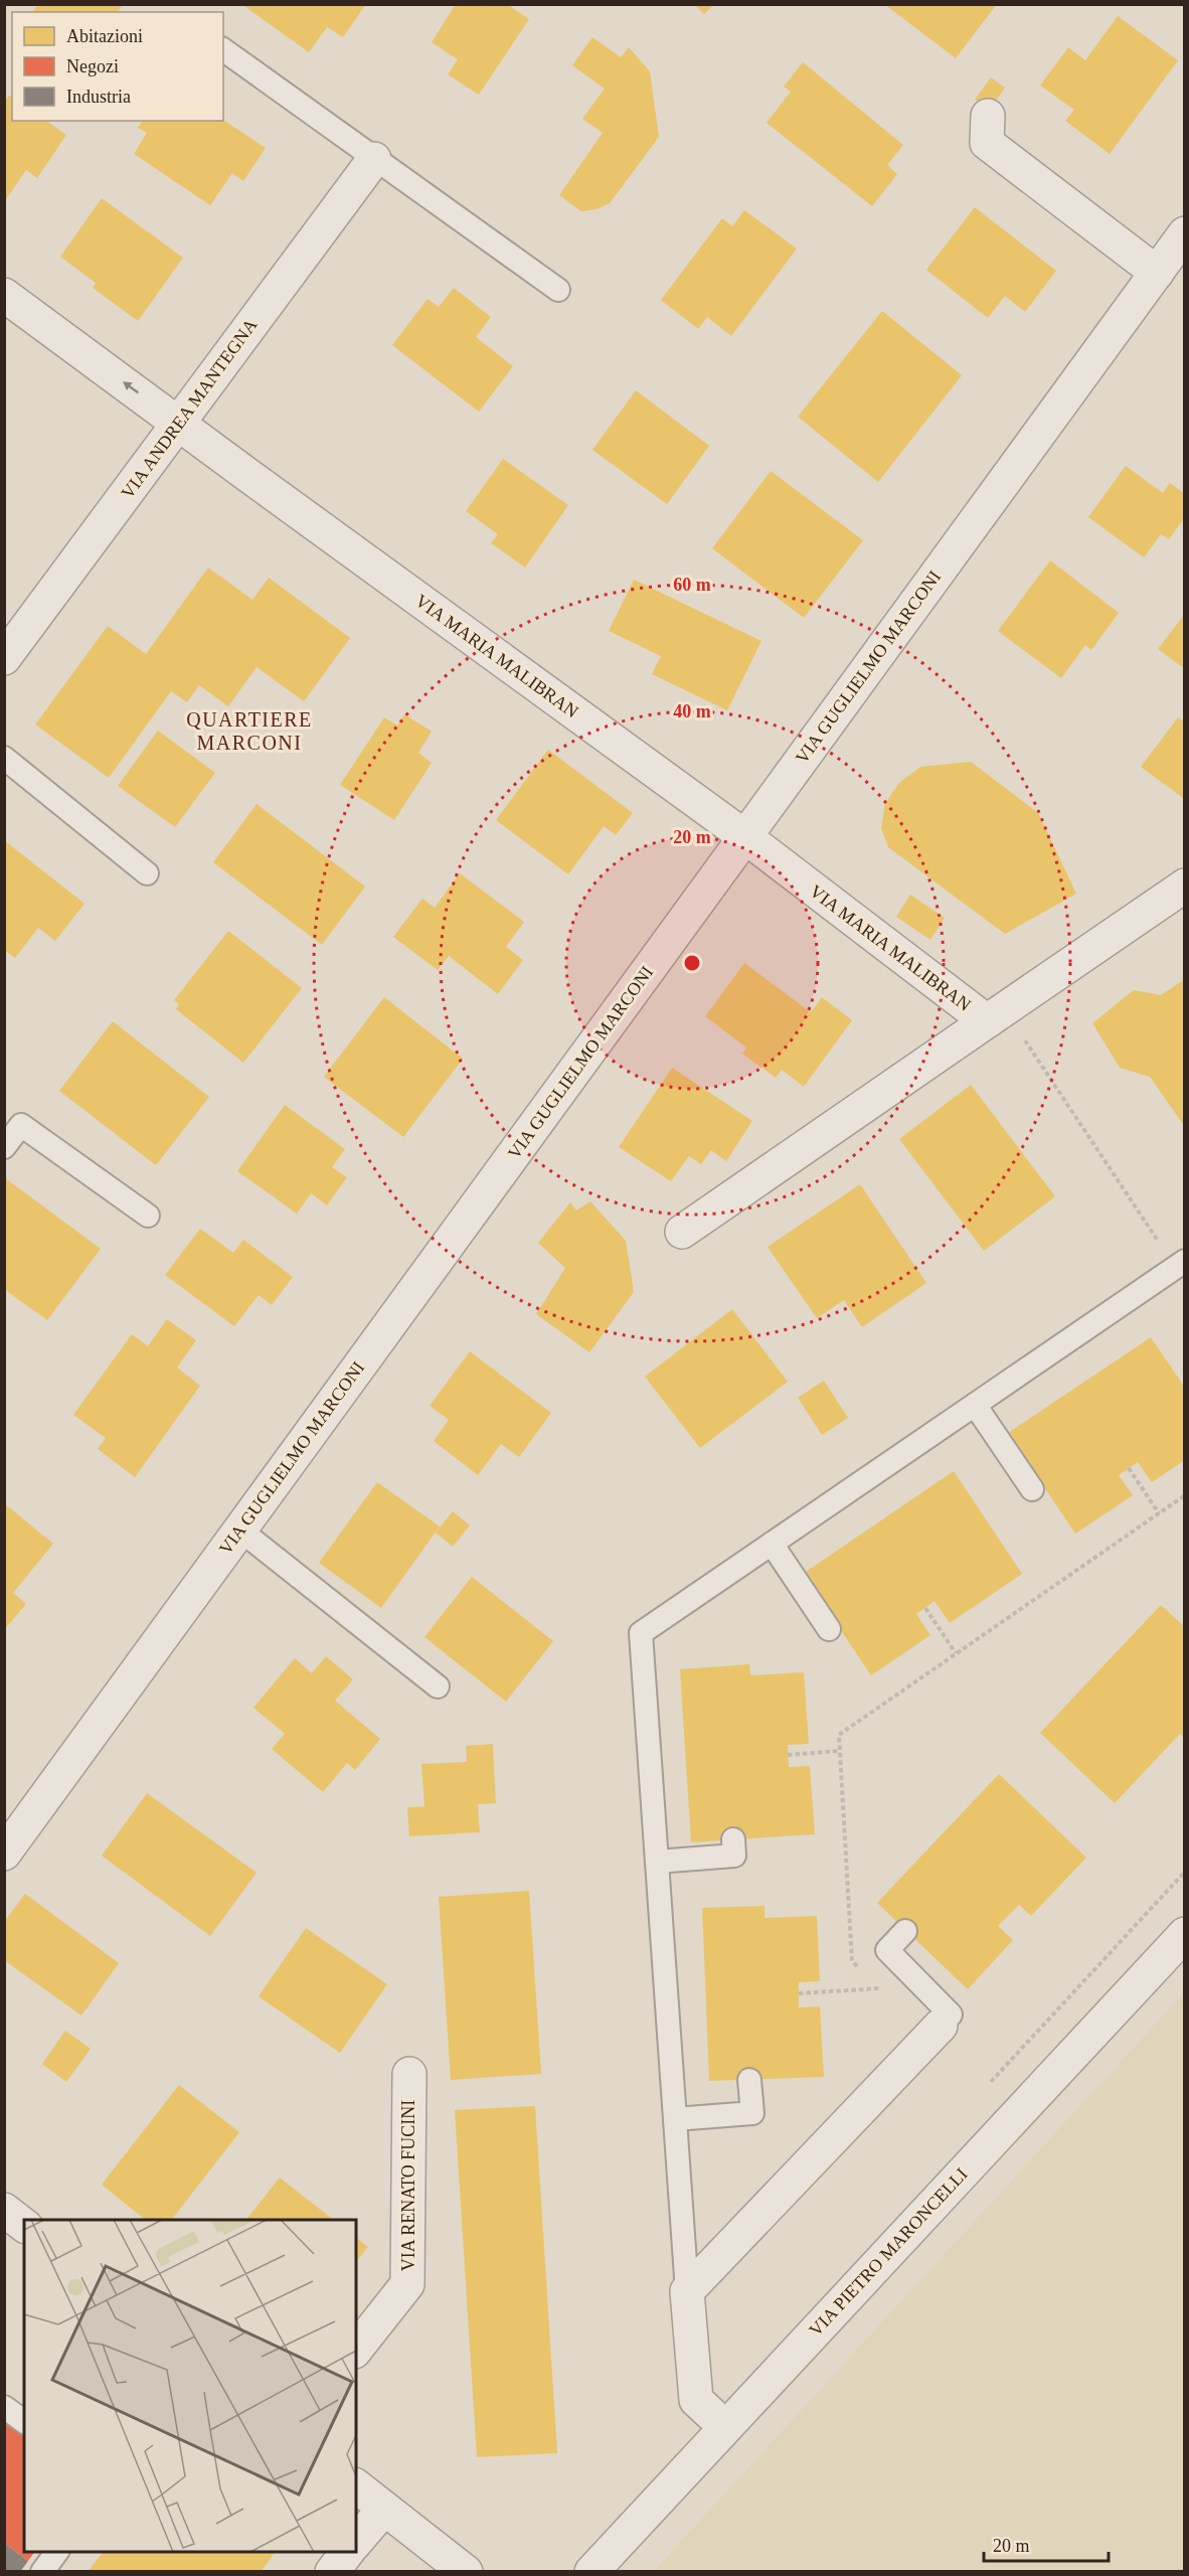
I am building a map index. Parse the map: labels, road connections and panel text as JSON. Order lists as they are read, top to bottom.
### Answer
{
  "streets": {
    "street": [
      "VIA ANDREA MANTEGNA",
      "VIA MARIA MALIBRAN",
      "VIA GUGLIELMO MARCONI",
      "VIA RENATO FUCINI",
      "VIA PIETRO MARONCELLI"
    ]
  },
  "crossings": [
    ["VIA ANDREA MANTEGNA", "VIA MARIA MALIBRAN"],
    ["VIA MARIA MALIBRAN", "VIA GUGLIELMO MARCONI"]
  ],
  "districts": ["QUARTIERE MARCONI"],
  "legend": ["Abitazioni", "Negozi", "Industria"],
  "scale_bar": "20 m",
  "rings": ["60 m", "40 m", "20 m"]
}
